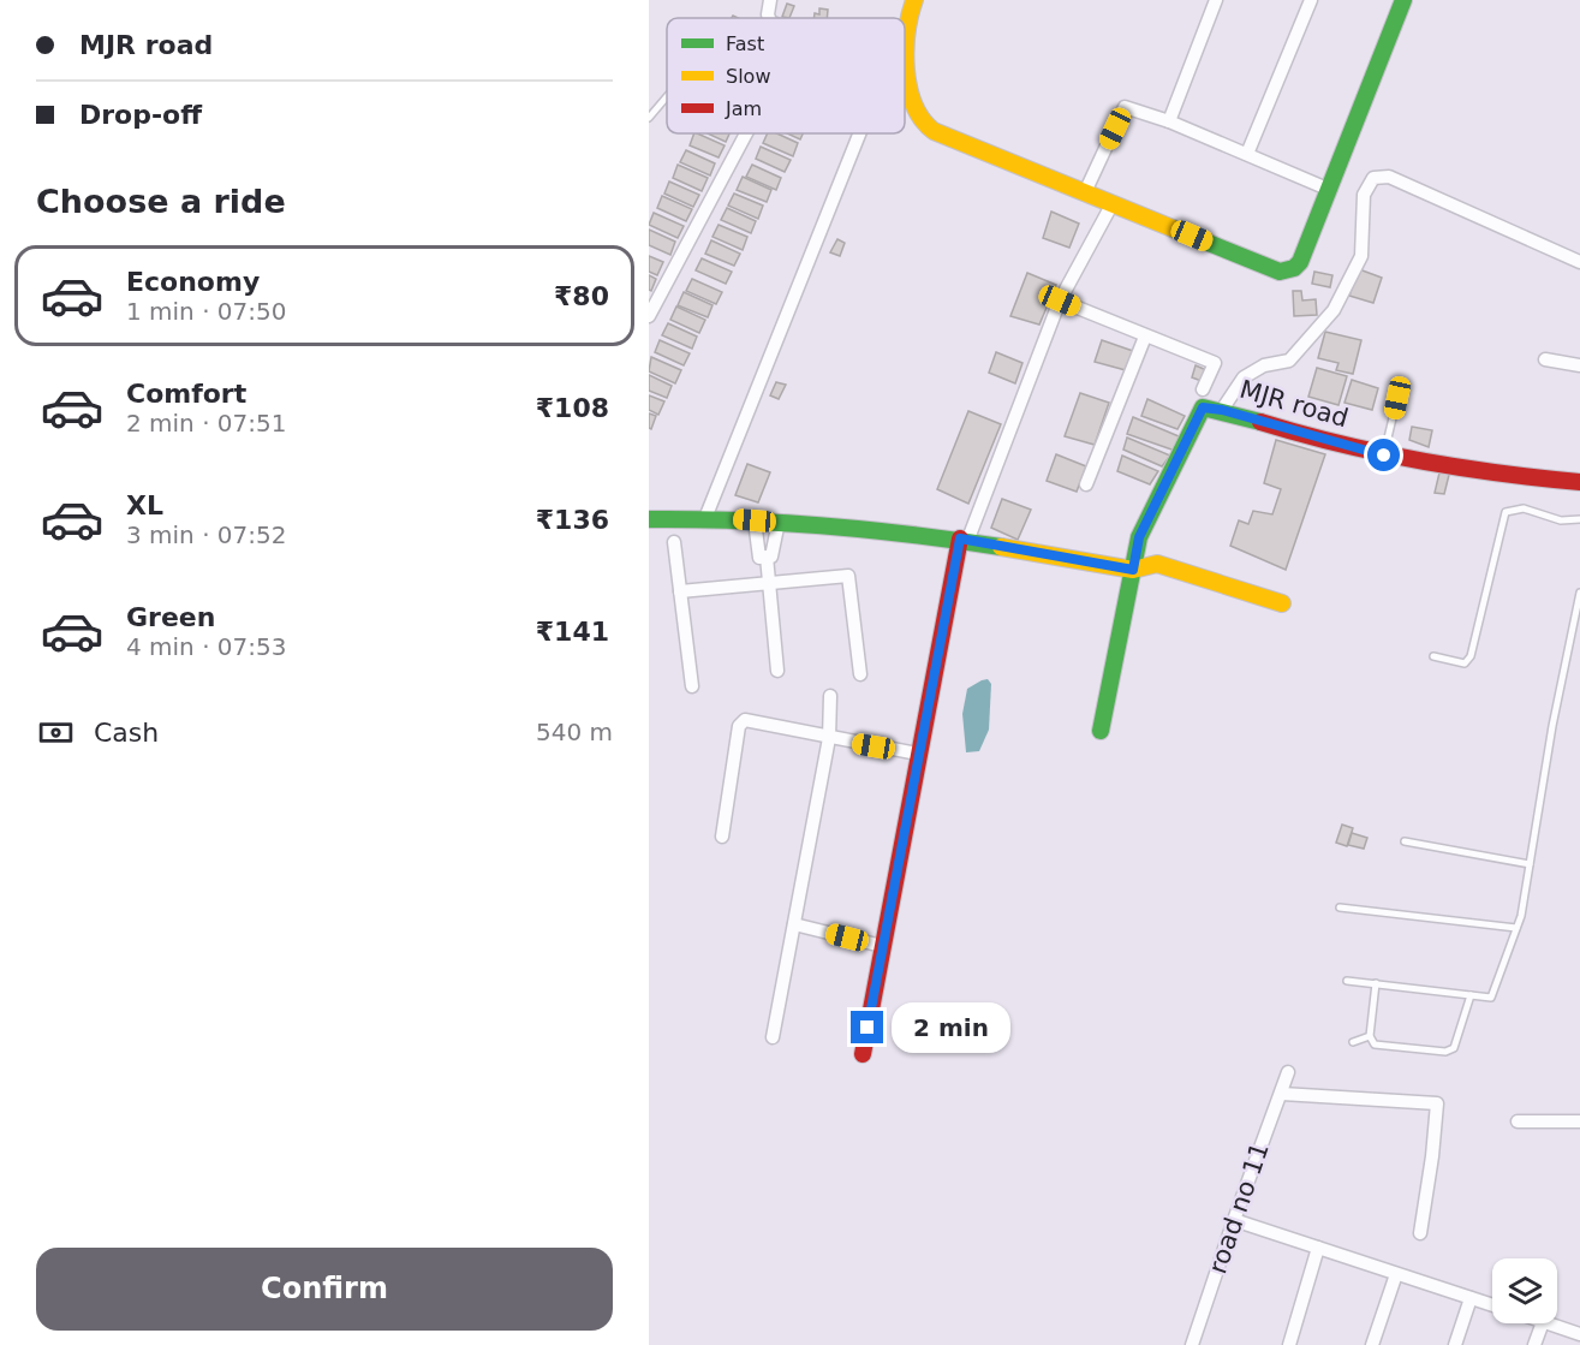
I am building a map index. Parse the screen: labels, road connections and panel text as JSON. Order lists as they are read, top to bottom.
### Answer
{
  "streets": {
    "street": ["MJR road", "road no 11"]
  },
  "legend": ["Fast", "Slow", "Jam"],
  "page": {
    "banner": ["MJR road", "Drop-off"],
    "heading": "Choose a ride",
    "list": [
      {
        "name": "Economy",
        "note": "1 min · 07:50",
        "value": "₹80"
      },
      {
        "name": "Comfort",
        "note": "2 min · 07:51",
        "value": "₹108"
      },
      {
        "name": "XL",
        "note": "3 min · 07:52",
        "value": "₹136"
      },
      {
        "name": "Green",
        "note": "4 min · 07:53",
        "value": "₹141"
      }
    ],
    "pay": ["Cash", "540 m"],
    "bubble": "2 min",
    "buttons": "Confirm"
  }
}
